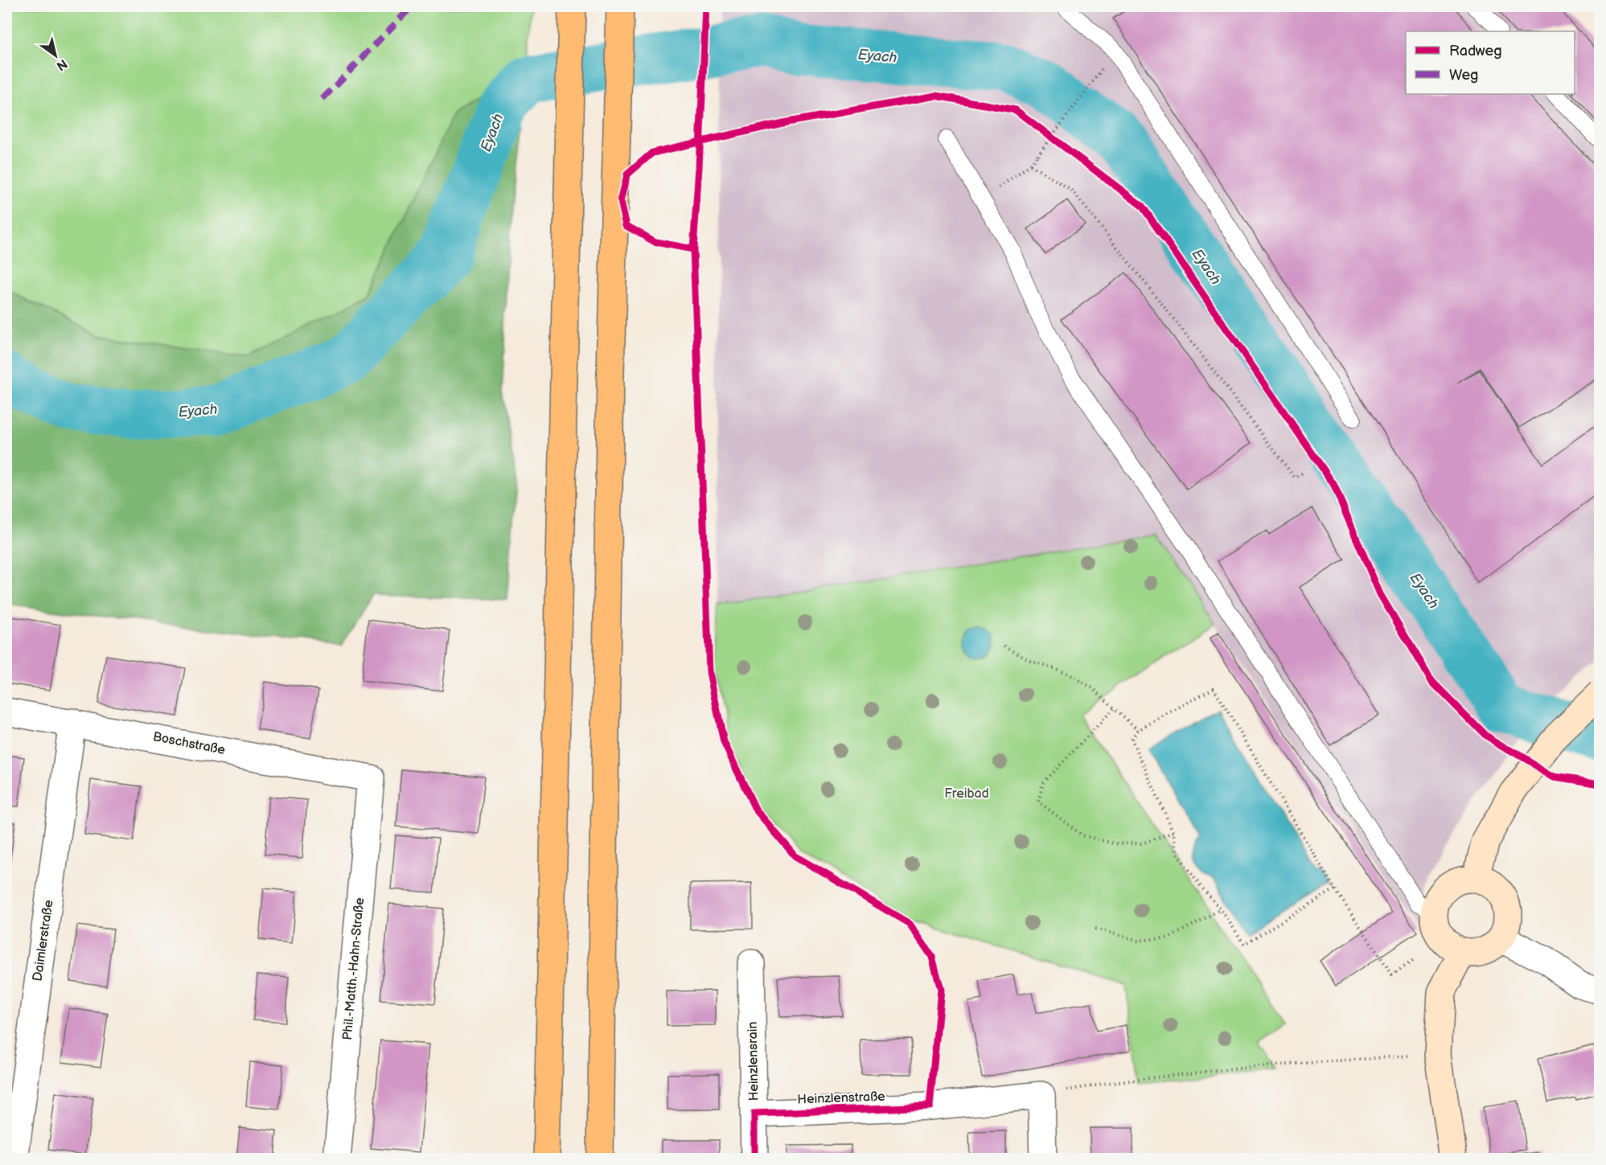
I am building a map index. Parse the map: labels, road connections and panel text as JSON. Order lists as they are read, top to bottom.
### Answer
{
  "streets": {
    "street": [
      "Boschstraße",
      "Daimlerstraße",
      "Phil.-Matth.-Hahn-Straße",
      "Heinzlensrain",
      "Heinzlenstraße"
    ]
  },
  "crossings": [
    ["Boschstraße", "Daimlerstraße"],
    ["Boschstraße", "Phil.-Matth.-Hahn-Straße"],
    ["Heinzlensrain", "Heinzlenstraße"]
  ],
  "water": ["Eyach"],
  "parks": ["Freibad"],
  "legend": ["Radweg", "Weg"],
  "north": "bottom right"
}
